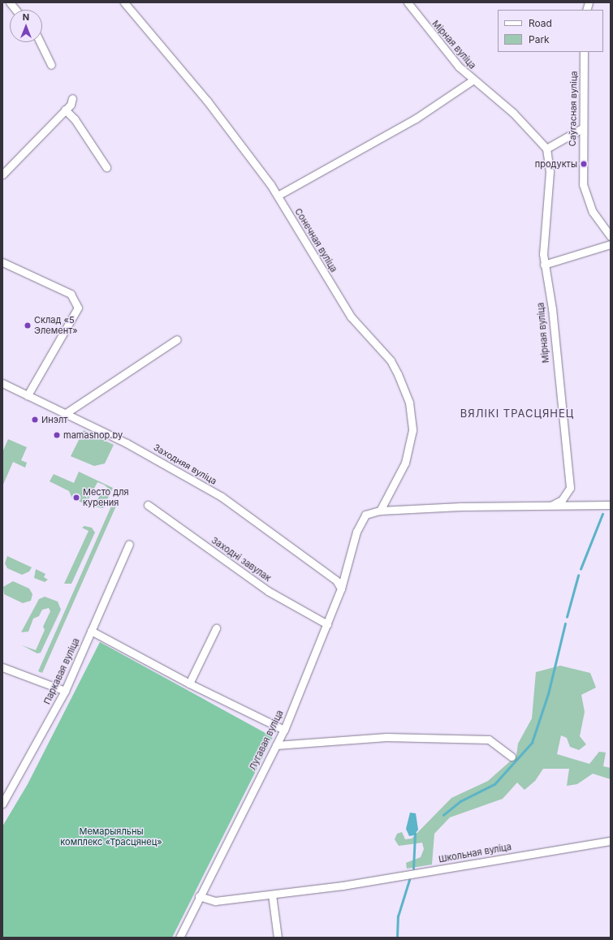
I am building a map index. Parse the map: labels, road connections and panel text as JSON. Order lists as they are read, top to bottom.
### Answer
{
  "streets": {
    "street": [
      "Мірная вуліца",
      "Саўгасная вуліца",
      "Сонечная вуліца",
      "Заходняя вуліца",
      "Заходні завулак",
      "Паркавая вуліца",
      "Лугавая вуліца",
      "Школьная вуліца"
    ]
  },
  "crossings": [
    ["Заходняя вуліца", "Лугавая вуліца"],
    ["Заходні завулак", "Лугавая вуліца"]
  ],
  "districts": ["ВЯЛІКІ ТРАСЦЯНЕЦ"],
  "parks": ["Мемарыяльны комплекс «Трасцянец»"],
  "places": [
    "продукты",
    "Склад «5 Элемент»",
    "Инэлт",
    "mamashop.by",
    "Место для курения"
  ],
  "legend": ["Road", "Park"],
  "north": "top"
}
